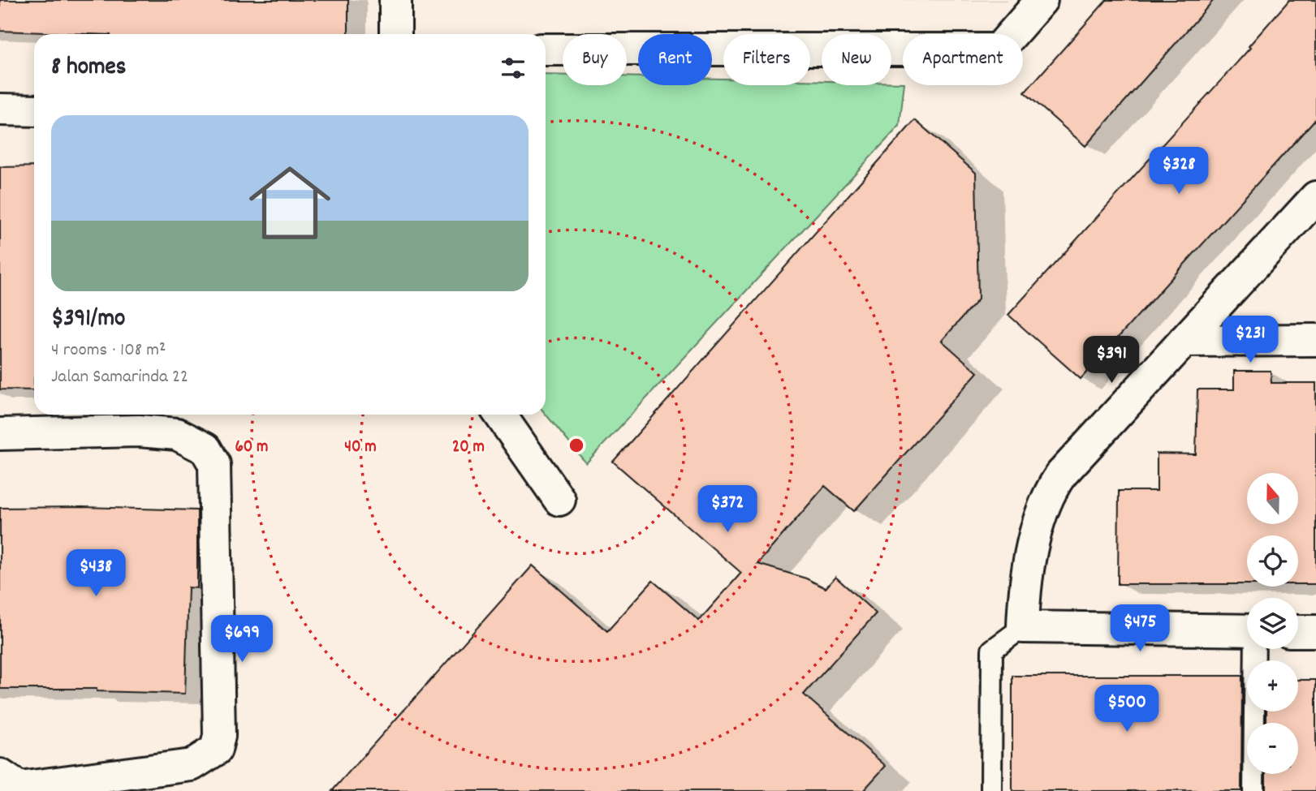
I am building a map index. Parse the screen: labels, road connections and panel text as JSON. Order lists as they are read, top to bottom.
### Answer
{
  "north": "top",
  "page": {
    "chip": [
      "Buy",
      "Rent",
      "Filters",
      "New",
      "Apartment"
    ],
    "heading": "8 homes",
    "list": [
      {
        "name": "$391/mo",
        "note": "4 rooms · 108 m² · Jalan Samarinda 22"
      }
    ],
    "price": [
      "$328",
      "$231",
      "$391",
      "$372",
      "$438",
      "$475",
      "$699",
      "$500"
    ],
    "map_buttons": ["+", "−"]
  },
  "rings": ["60 m", "40 m", "20 m"]
}
